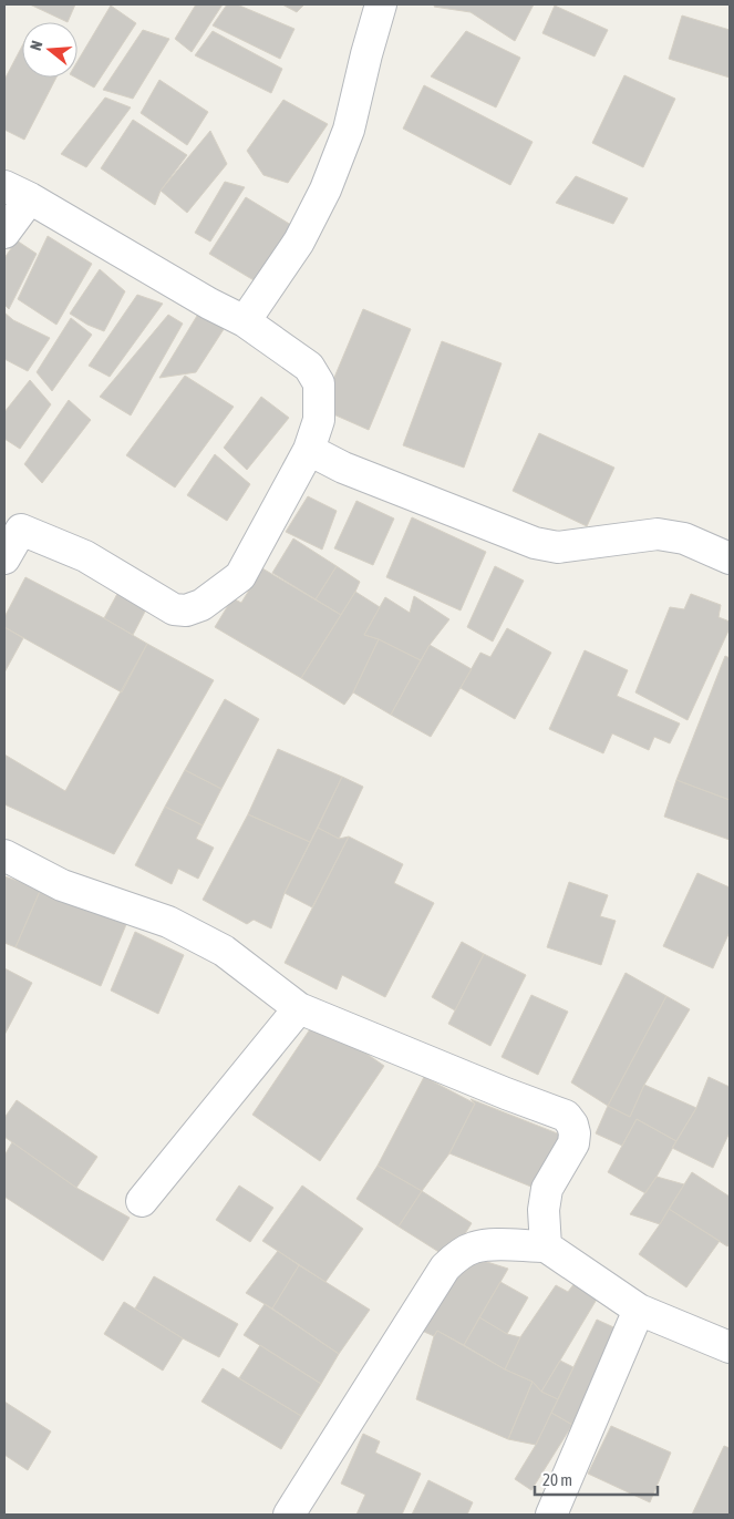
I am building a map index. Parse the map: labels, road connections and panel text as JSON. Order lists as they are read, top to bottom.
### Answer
{
  "scale_bar": "20 m",
  "north": "left"
}
